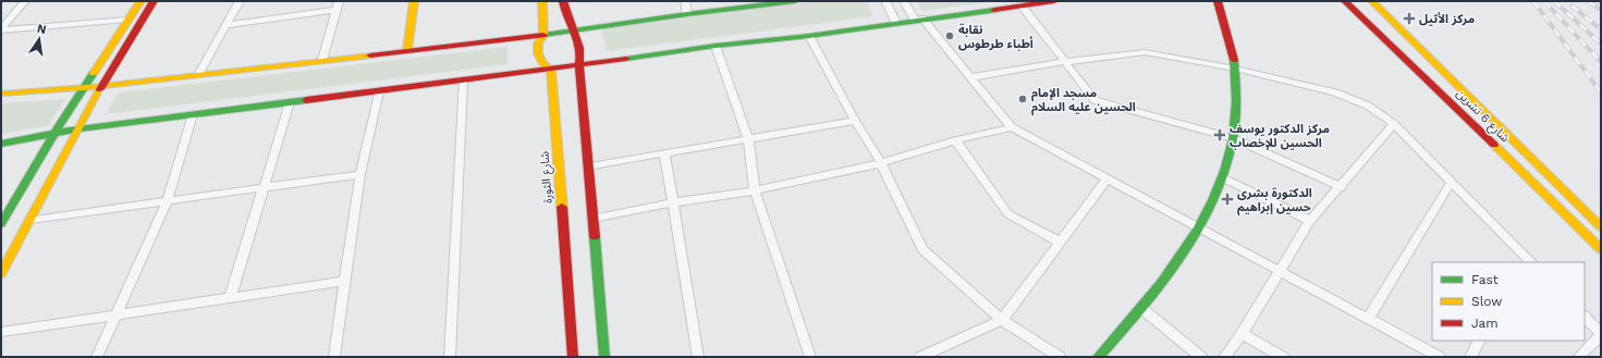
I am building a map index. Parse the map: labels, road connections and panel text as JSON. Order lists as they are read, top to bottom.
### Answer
{
  "streets": {
    "street": ["شارع 6 تشرين", "شارع الثورة"]
  },
  "places": {
    "health": ["مركز الأثيل", "مركز الدكتور يوسف الحسين للإخصاب", "الدكتورة بشرى حسين إبراهيم"],
    "other": ["نقابة أطباء طرطوس", "مسجد الإمام الحسين عليه السلام"]
  },
  "legend": ["Fast", "Slow", "Jam"],
  "north": "top"
}
